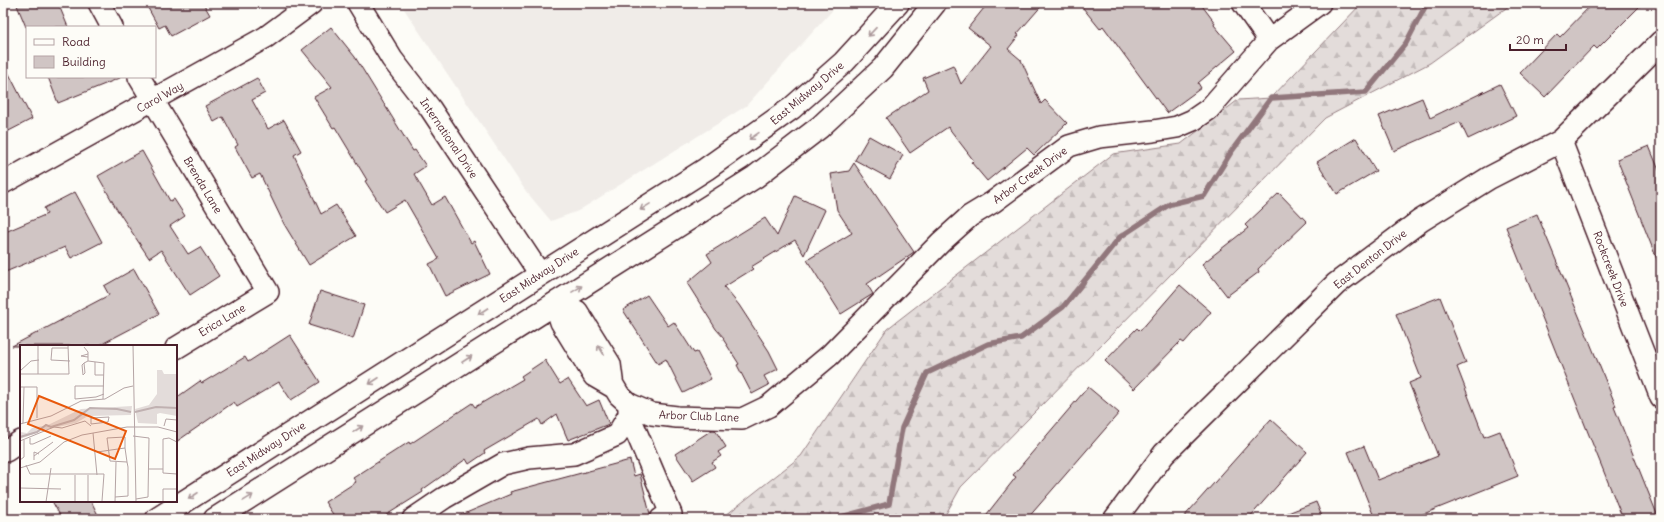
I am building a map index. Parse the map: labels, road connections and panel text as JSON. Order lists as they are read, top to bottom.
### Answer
{
  "streets": {
    "main road": ["East Midway Drive", "East Denton Drive"],
    "street": [
      "Carol Way",
      "International Drive",
      "Arbor Creek Drive",
      "Brenda Lane",
      "Rockcreek Drive",
      "Erica Lane",
      "Arbor Club Lane"
    ]
  },
  "crossings": [
    ["East Midway Drive", "International Drive"],
    ["Carol Way", "Brenda Lane"],
    ["Arbor Creek Drive", "Arbor Club Lane"],
    ["Brenda Lane", "Erica Lane"],
    ["East Denton Drive", "Rockcreek Drive"]
  ],
  "legend": ["Road", "Building"],
  "scale_bar": "20 m"
}
